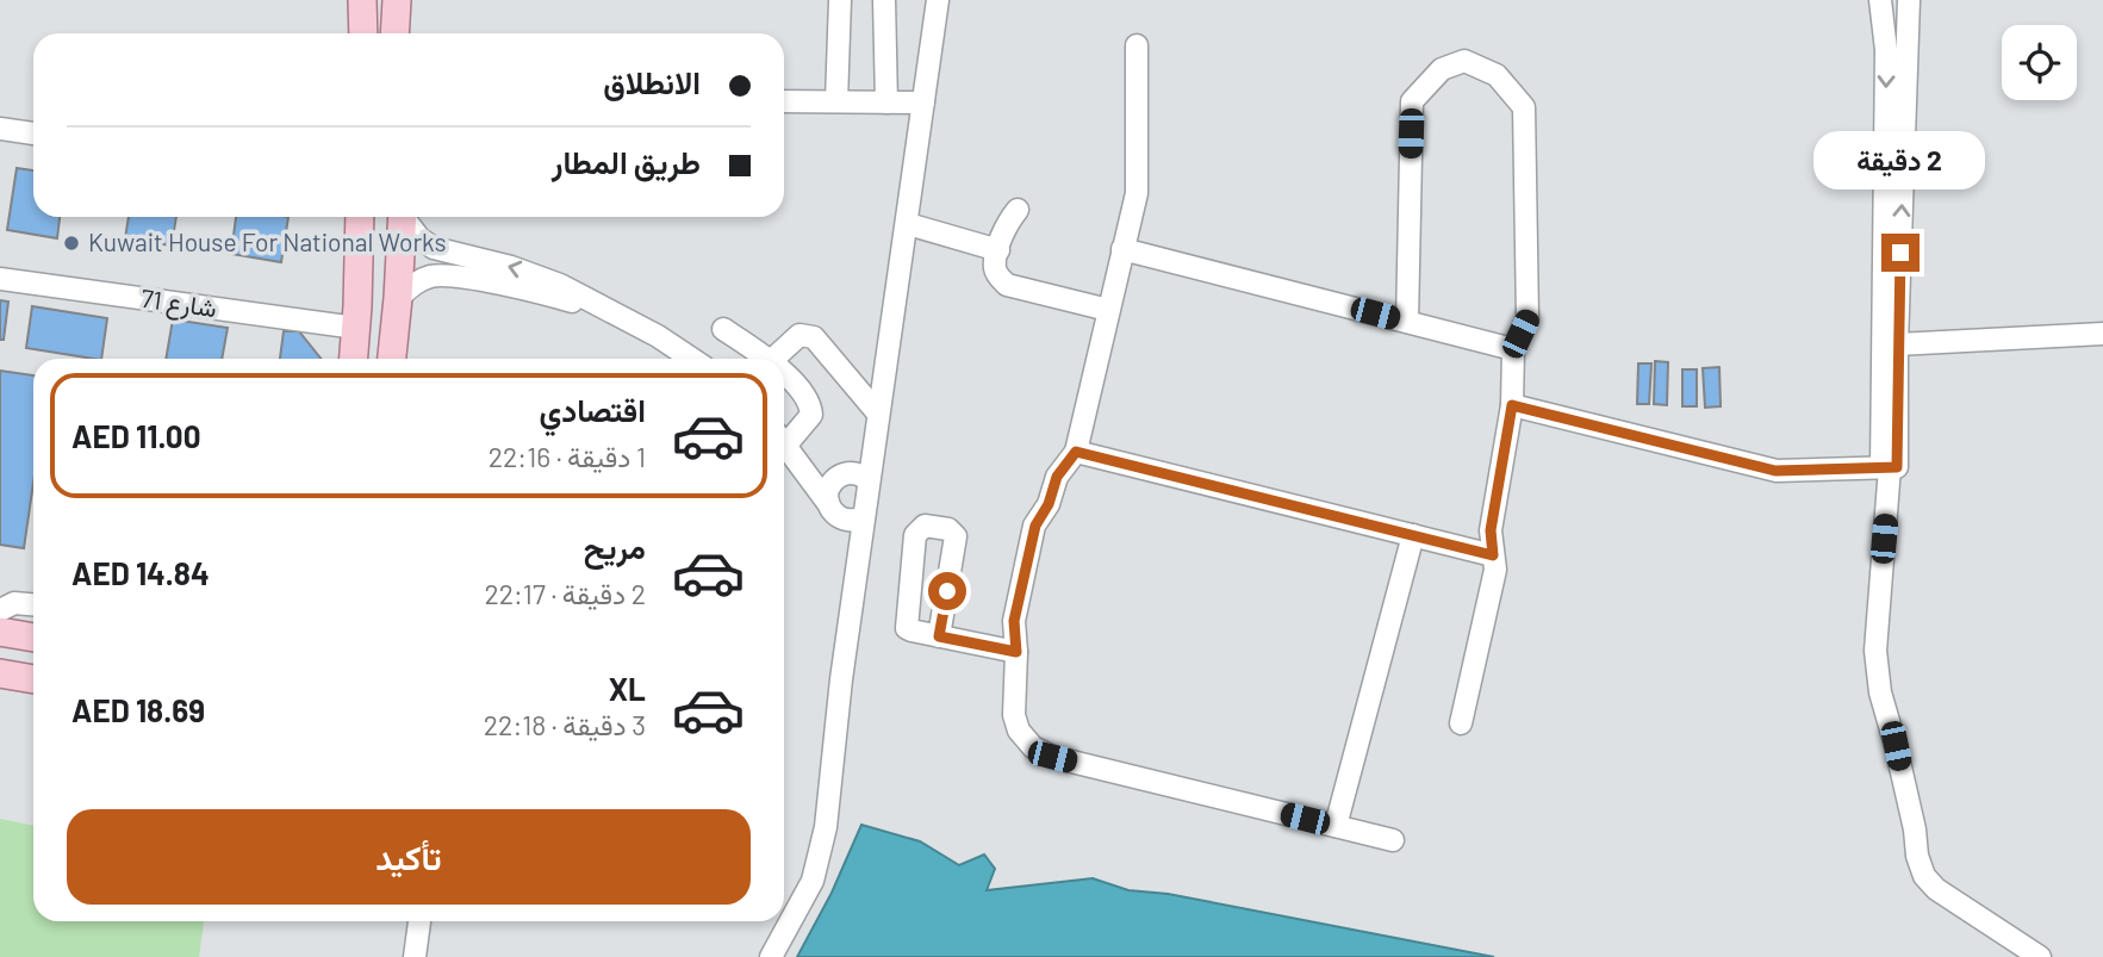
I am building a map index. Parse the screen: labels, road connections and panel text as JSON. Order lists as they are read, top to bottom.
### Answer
{
  "streets": {
    "street": ["شارع 71"]
  },
  "places": ["Kuwait House For National Works"],
  "page": {
    "banner": ["الانطلاق", "طريق المطار"],
    "bubble": "2 دقيقة",
    "list": [
      {
        "name": "اقتصادي",
        "note": "1 دقيقة · 22:16",
        "value": "AED 11.00"
      },
      {
        "name": "مريح",
        "note": "2 دقيقة · 22:17",
        "value": "AED 14.84"
      },
      {
        "name": "XL",
        "note": "3 دقيقة · 22:18",
        "value": "AED 18.69"
      }
    ],
    "buttons": "تأكيد"
  }
}
